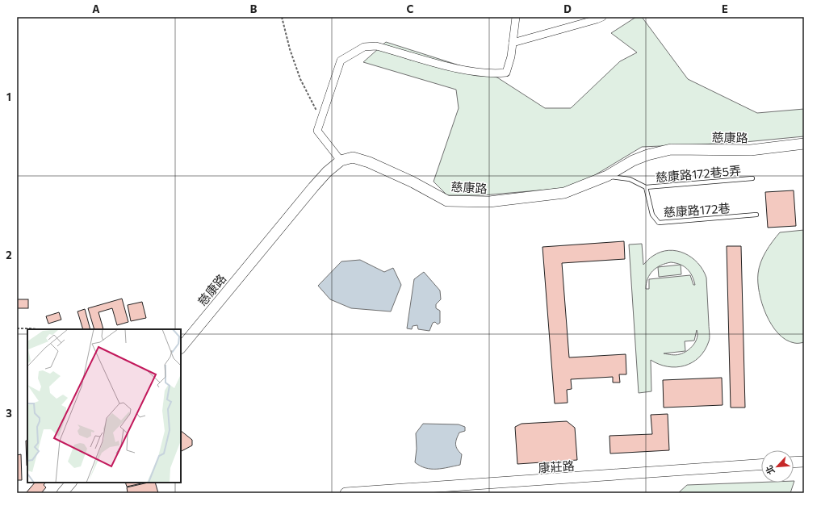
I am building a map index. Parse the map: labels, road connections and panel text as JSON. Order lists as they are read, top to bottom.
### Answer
{
  "streets": {
    "street": ["慈康路", "康莊路"],
    "lane": ["慈康路172巷5弄", "慈康路172巷"]
  },
  "crossings": [
    ["慈康路172巷5弄", "慈康路172巷"]
  ],
  "north": "bottom left",
  "grid": {
    "columns": [
      "A",
      "B",
      "C",
      "D",
      "E"
    ],
    "rows": ["1", "2", "3"]
  }
}
